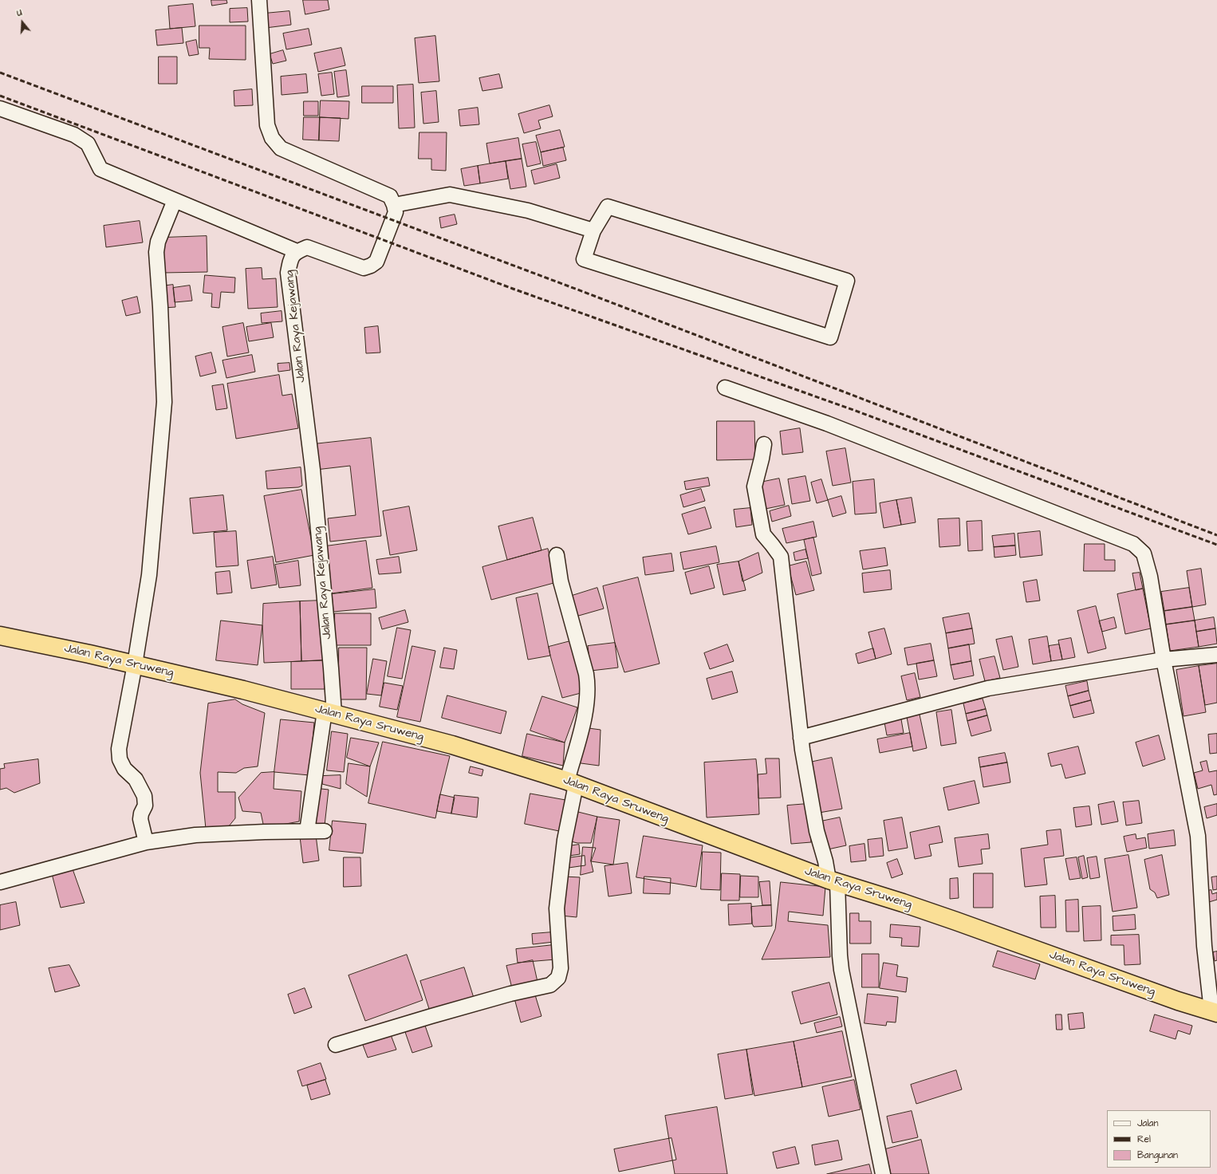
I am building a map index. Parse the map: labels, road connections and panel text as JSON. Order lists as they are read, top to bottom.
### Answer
{
  "streets": {
    "highway": ["Jalan Raya Sruweng"],
    "street": ["Jalan Raya Kejawang"]
  },
  "crossings": [
    ["Jalan Raya Kejawang", "Jalan Raya Sruweng"]
  ],
  "legend": ["Jalan", "Rel", "Bangunan"],
  "north": "top"
}
